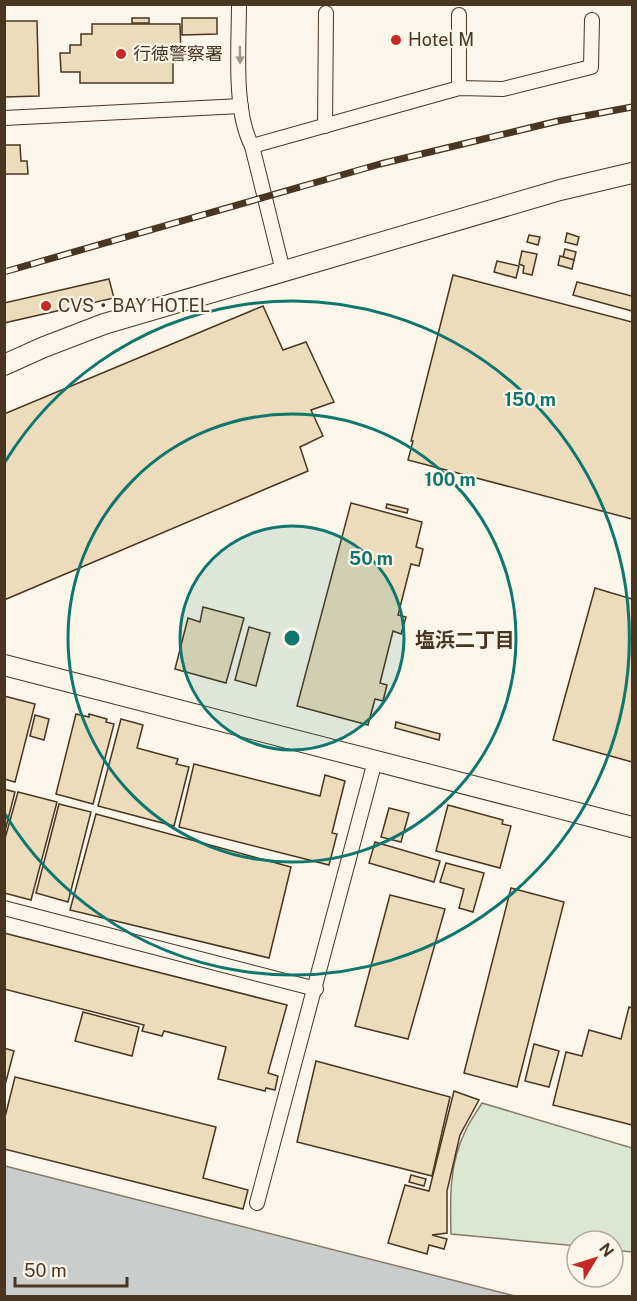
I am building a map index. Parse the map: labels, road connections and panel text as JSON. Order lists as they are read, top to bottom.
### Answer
{
  "districts": ["塩浜二丁目"],
  "places": ["Hotel M", "行徳警察署", "CVS・BAY HOTEL"],
  "scale_bar": "50 m",
  "north": "top right",
  "rings": ["150 m", "100 m", "50 m"]
}
